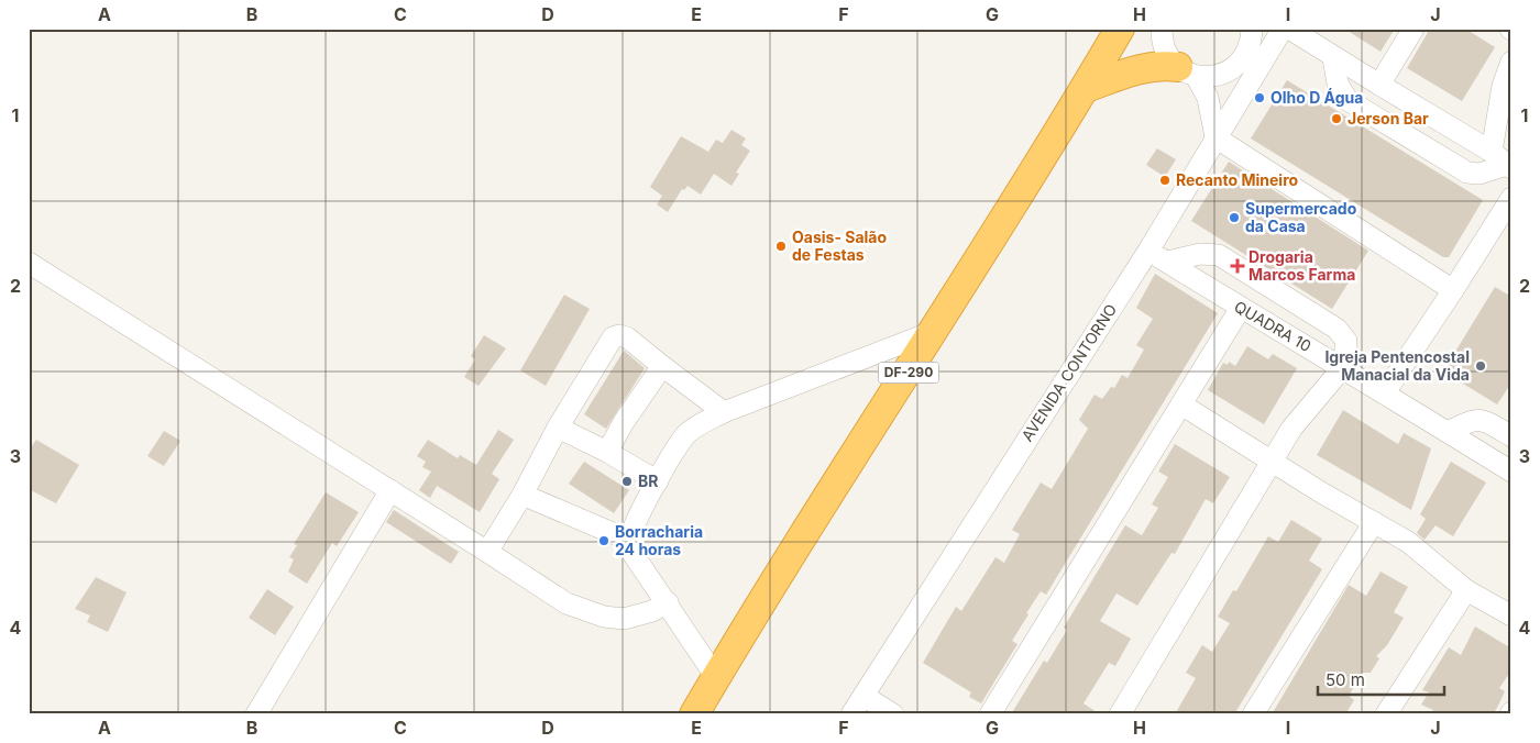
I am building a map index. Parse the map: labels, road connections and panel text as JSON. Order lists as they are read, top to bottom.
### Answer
{
  "streets": {
    "highway": ["DF-290"],
    "street": ["QUADRA 10", "AVENIDA CONTORNO"]
  },
  "crossings": [
    ["QUADRA 10", "AVENIDA CONTORNO"]
  ],
  "places": {
    "other": [
      "Olho D Água",
      "Jerson Bar",
      "Recanto Mineiro",
      "Supermercado da Casa",
      "Oasis- Salão de Festas",
      "Igreja Pentencostal Manacial da Vida",
      "BR",
      "Borracharia 24 horas"
    ],
    "health": ["Drogaria Marcos Farma"]
  },
  "scale_bar": "50 m",
  "grid": {
    "columns": [
      "A",
      "B",
      "C",
      "D",
      "E",
      "F",
      "G",
      "H",
      "I",
      "J"
    ],
    "rows": [
      "1",
      "2",
      "3",
      "4"
    ]
  }
}
